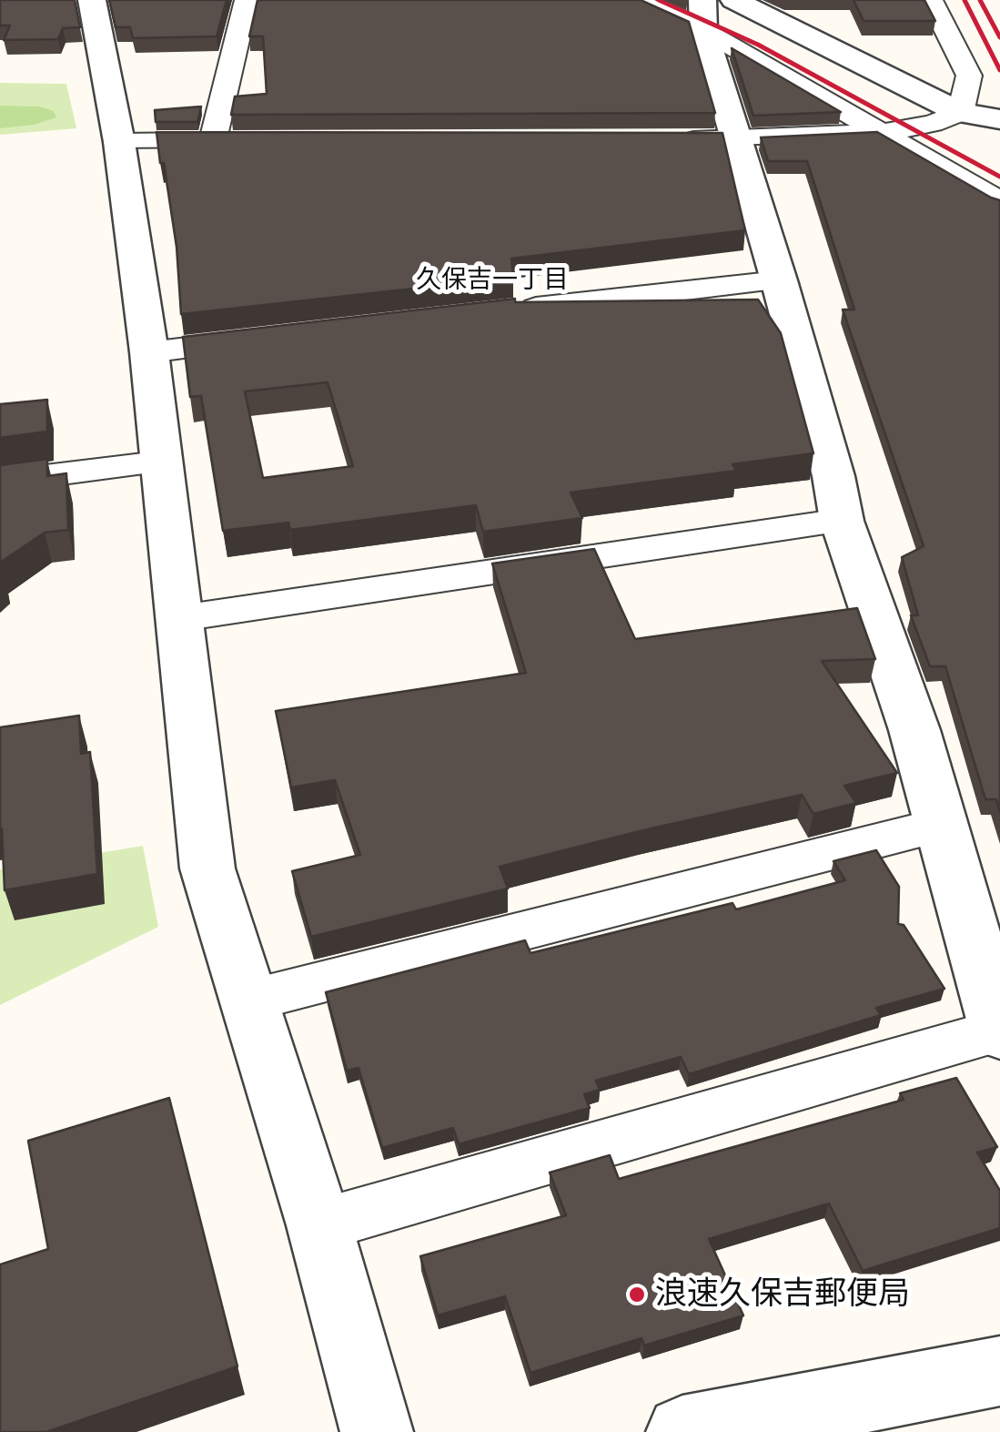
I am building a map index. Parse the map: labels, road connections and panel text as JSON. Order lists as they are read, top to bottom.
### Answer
{
  "districts": ["久保吉一丁目"],
  "places": ["浪速久保吉郵便局"]
}
